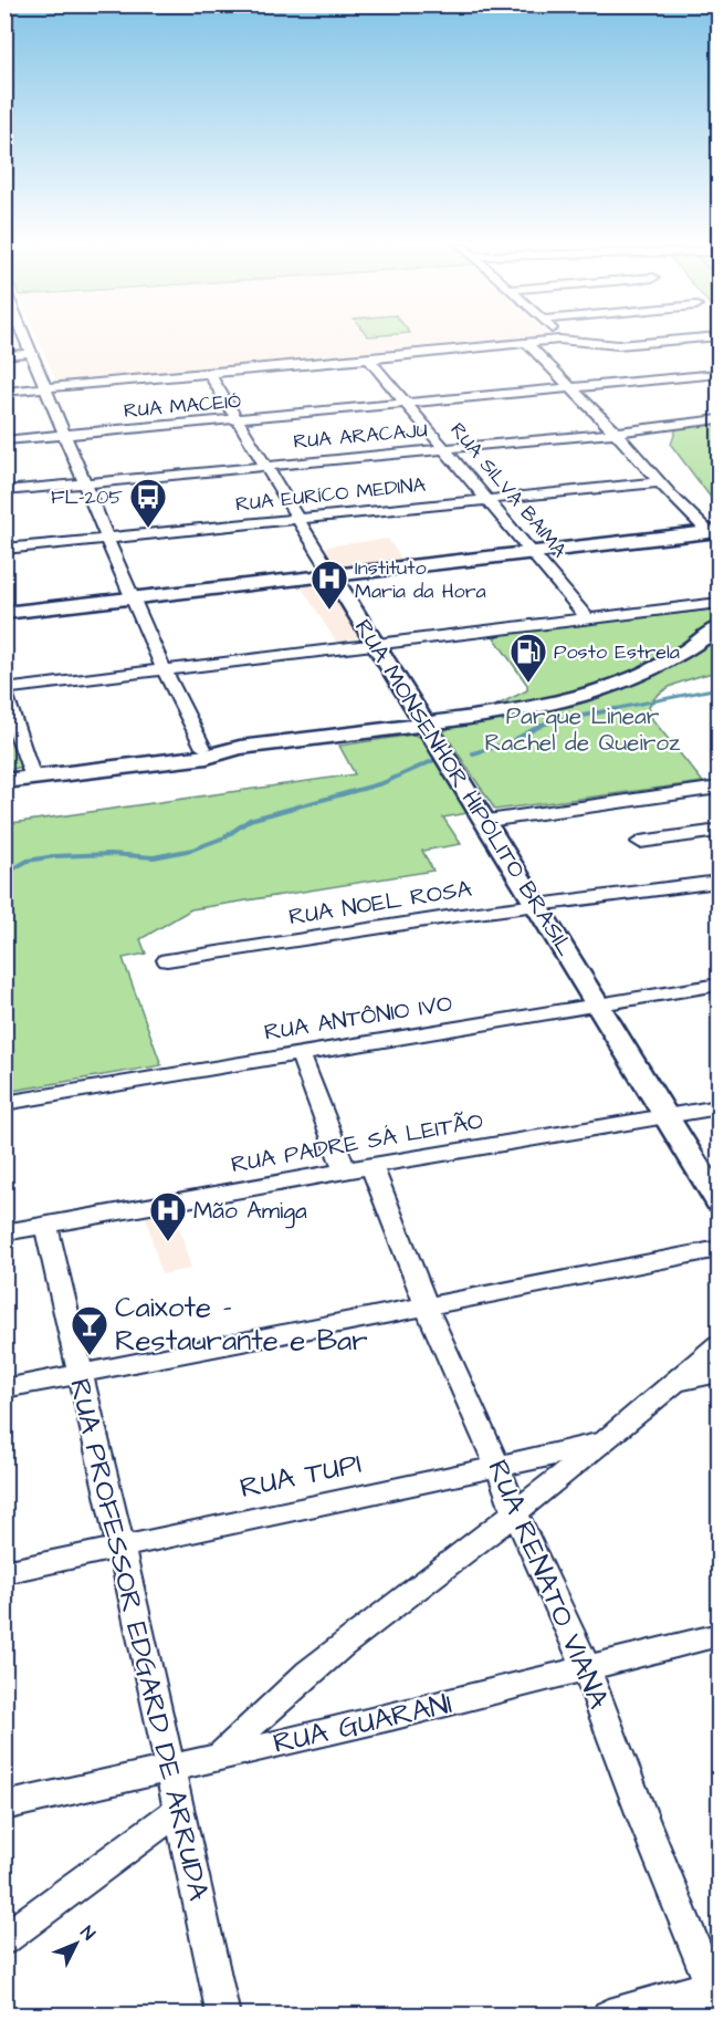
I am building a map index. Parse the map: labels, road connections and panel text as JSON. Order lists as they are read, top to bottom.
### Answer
{
  "streets": {
    "main road": ["RUA MONSENHOR HIPÓLITO BRASIL"],
    "street": [
      "RUA MACEIÓ",
      "RUA ARACAJU",
      "RUA SILVA BAIMA",
      "RUA EURÍCO MEDINA",
      "RUA NOEL ROSA",
      "RUA ANTÔNIO IVO",
      "RUA PADRE SÁ LEITÃO",
      "RUA TUPI",
      "RUA RENATO VIANA",
      "RUA PROFESSOR EDGARD DE ARRUDA",
      "RUA GUARANI"
    ]
  },
  "crossings": [
    ["RUA MACEIÓ", "RUA SILVA BAIMA"],
    ["RUA MACEIÓ", "RUA MONSENHOR HIPÓLITO BRASIL"],
    ["RUA ARACAJU", "RUA SILVA BAIMA"],
    ["RUA ARACAJU", "RUA MONSENHOR HIPÓLITO BRASIL"],
    ["RUA SILVA BAIMA", "RUA EURÍCO MEDINA"],
    ["RUA EURÍCO MEDINA", "RUA MONSENHOR HIPÓLITO BRASIL"],
    ["RUA MONSENHOR HIPÓLITO BRASIL", "RUA NOEL ROSA"],
    ["RUA MONSENHOR HIPÓLITO BRASIL", "RUA ANTÔNIO IVO"],
    ["RUA MONSENHOR HIPÓLITO BRASIL", "RUA PADRE SÁ LEITÃO"],
    ["RUA ANTÔNIO IVO", "RUA RENATO VIANA"],
    ["RUA PADRE SÁ LEITÃO", "RUA RENATO VIANA"],
    ["RUA PADRE SÁ LEITÃO", "RUA PROFESSOR EDGARD DE ARRUDA"],
    ["RUA TUPI", "RUA RENATO VIANA"],
    ["RUA TUPI", "RUA PROFESSOR EDGARD DE ARRUDA"],
    ["RUA RENATO VIANA", "RUA GUARANI"],
    ["RUA PROFESSOR EDGARD DE ARRUDA", "RUA GUARANI"]
  ],
  "parks": ["Parque Linear Rachel de Queiroz"],
  "places": {
    "bus stop": ["FL-205"],
    "hospital": ["Instituto Maria da Hora", "Mão Amiga"],
    "fuel station": ["Posto Estrela"],
    "bar": ["Caixote - Restaurante e Bar"]
  },
  "north": "top right"
}
